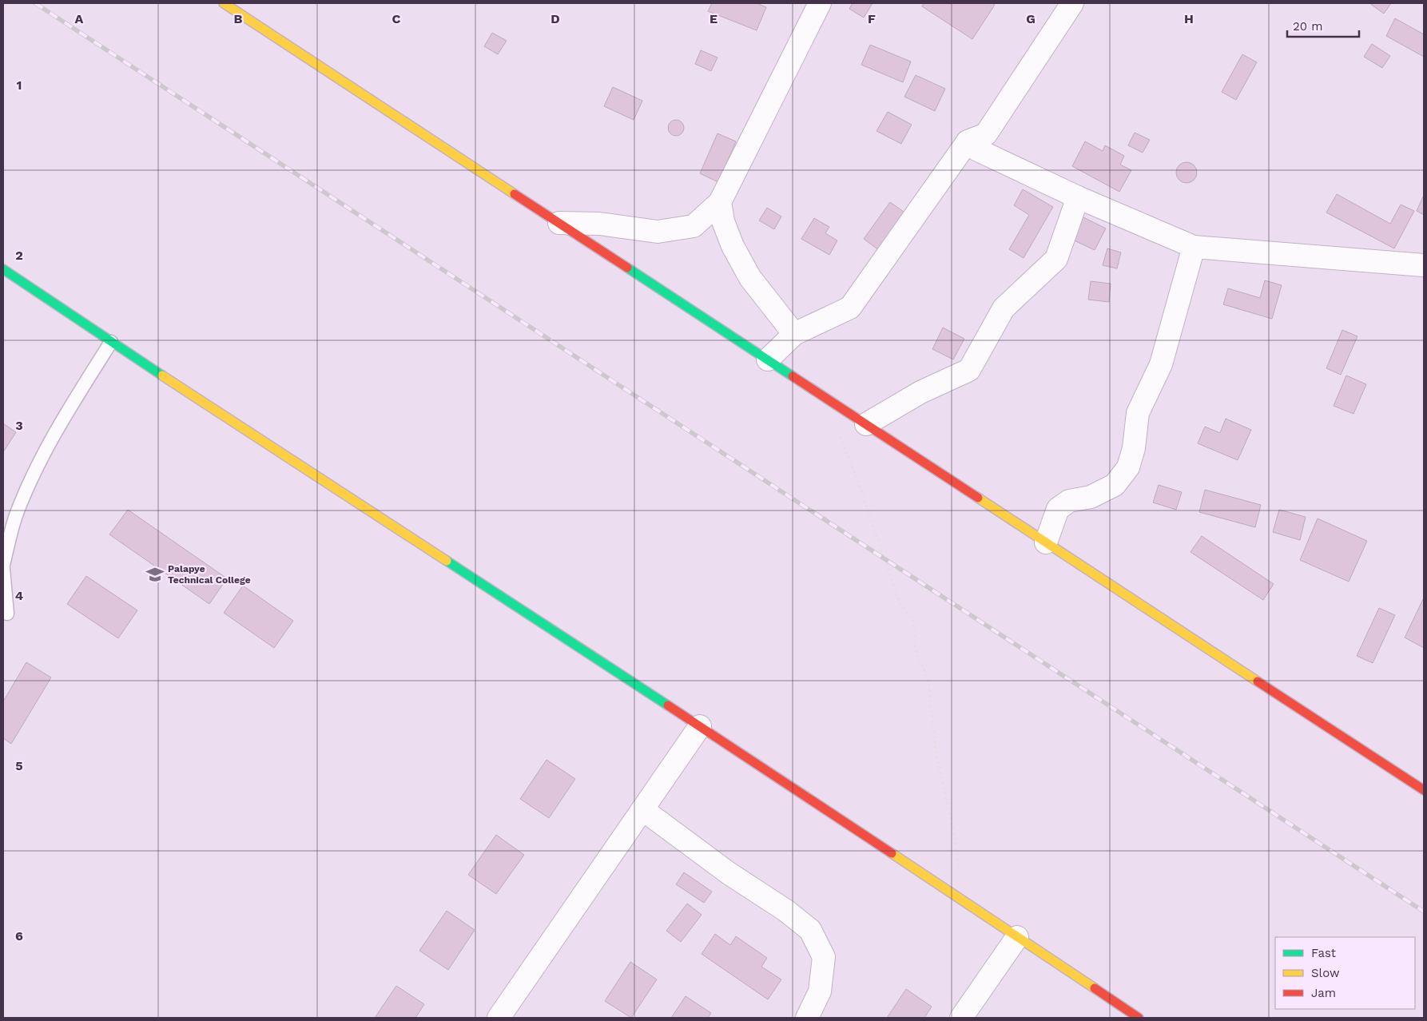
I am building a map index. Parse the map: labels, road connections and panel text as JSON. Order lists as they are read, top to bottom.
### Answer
{
  "places": {
    "school or university": ["Palapye Technical College"]
  },
  "legend": ["Fast", "Slow", "Jam"],
  "scale_bar": "20 m",
  "grid": {
    "columns": [
      "A",
      "B",
      "C",
      "D",
      "E",
      "F",
      "G",
      "H"
    ],
    "rows": [
      "1",
      "2",
      "3",
      "4",
      "5",
      "6"
    ]
  }
}
